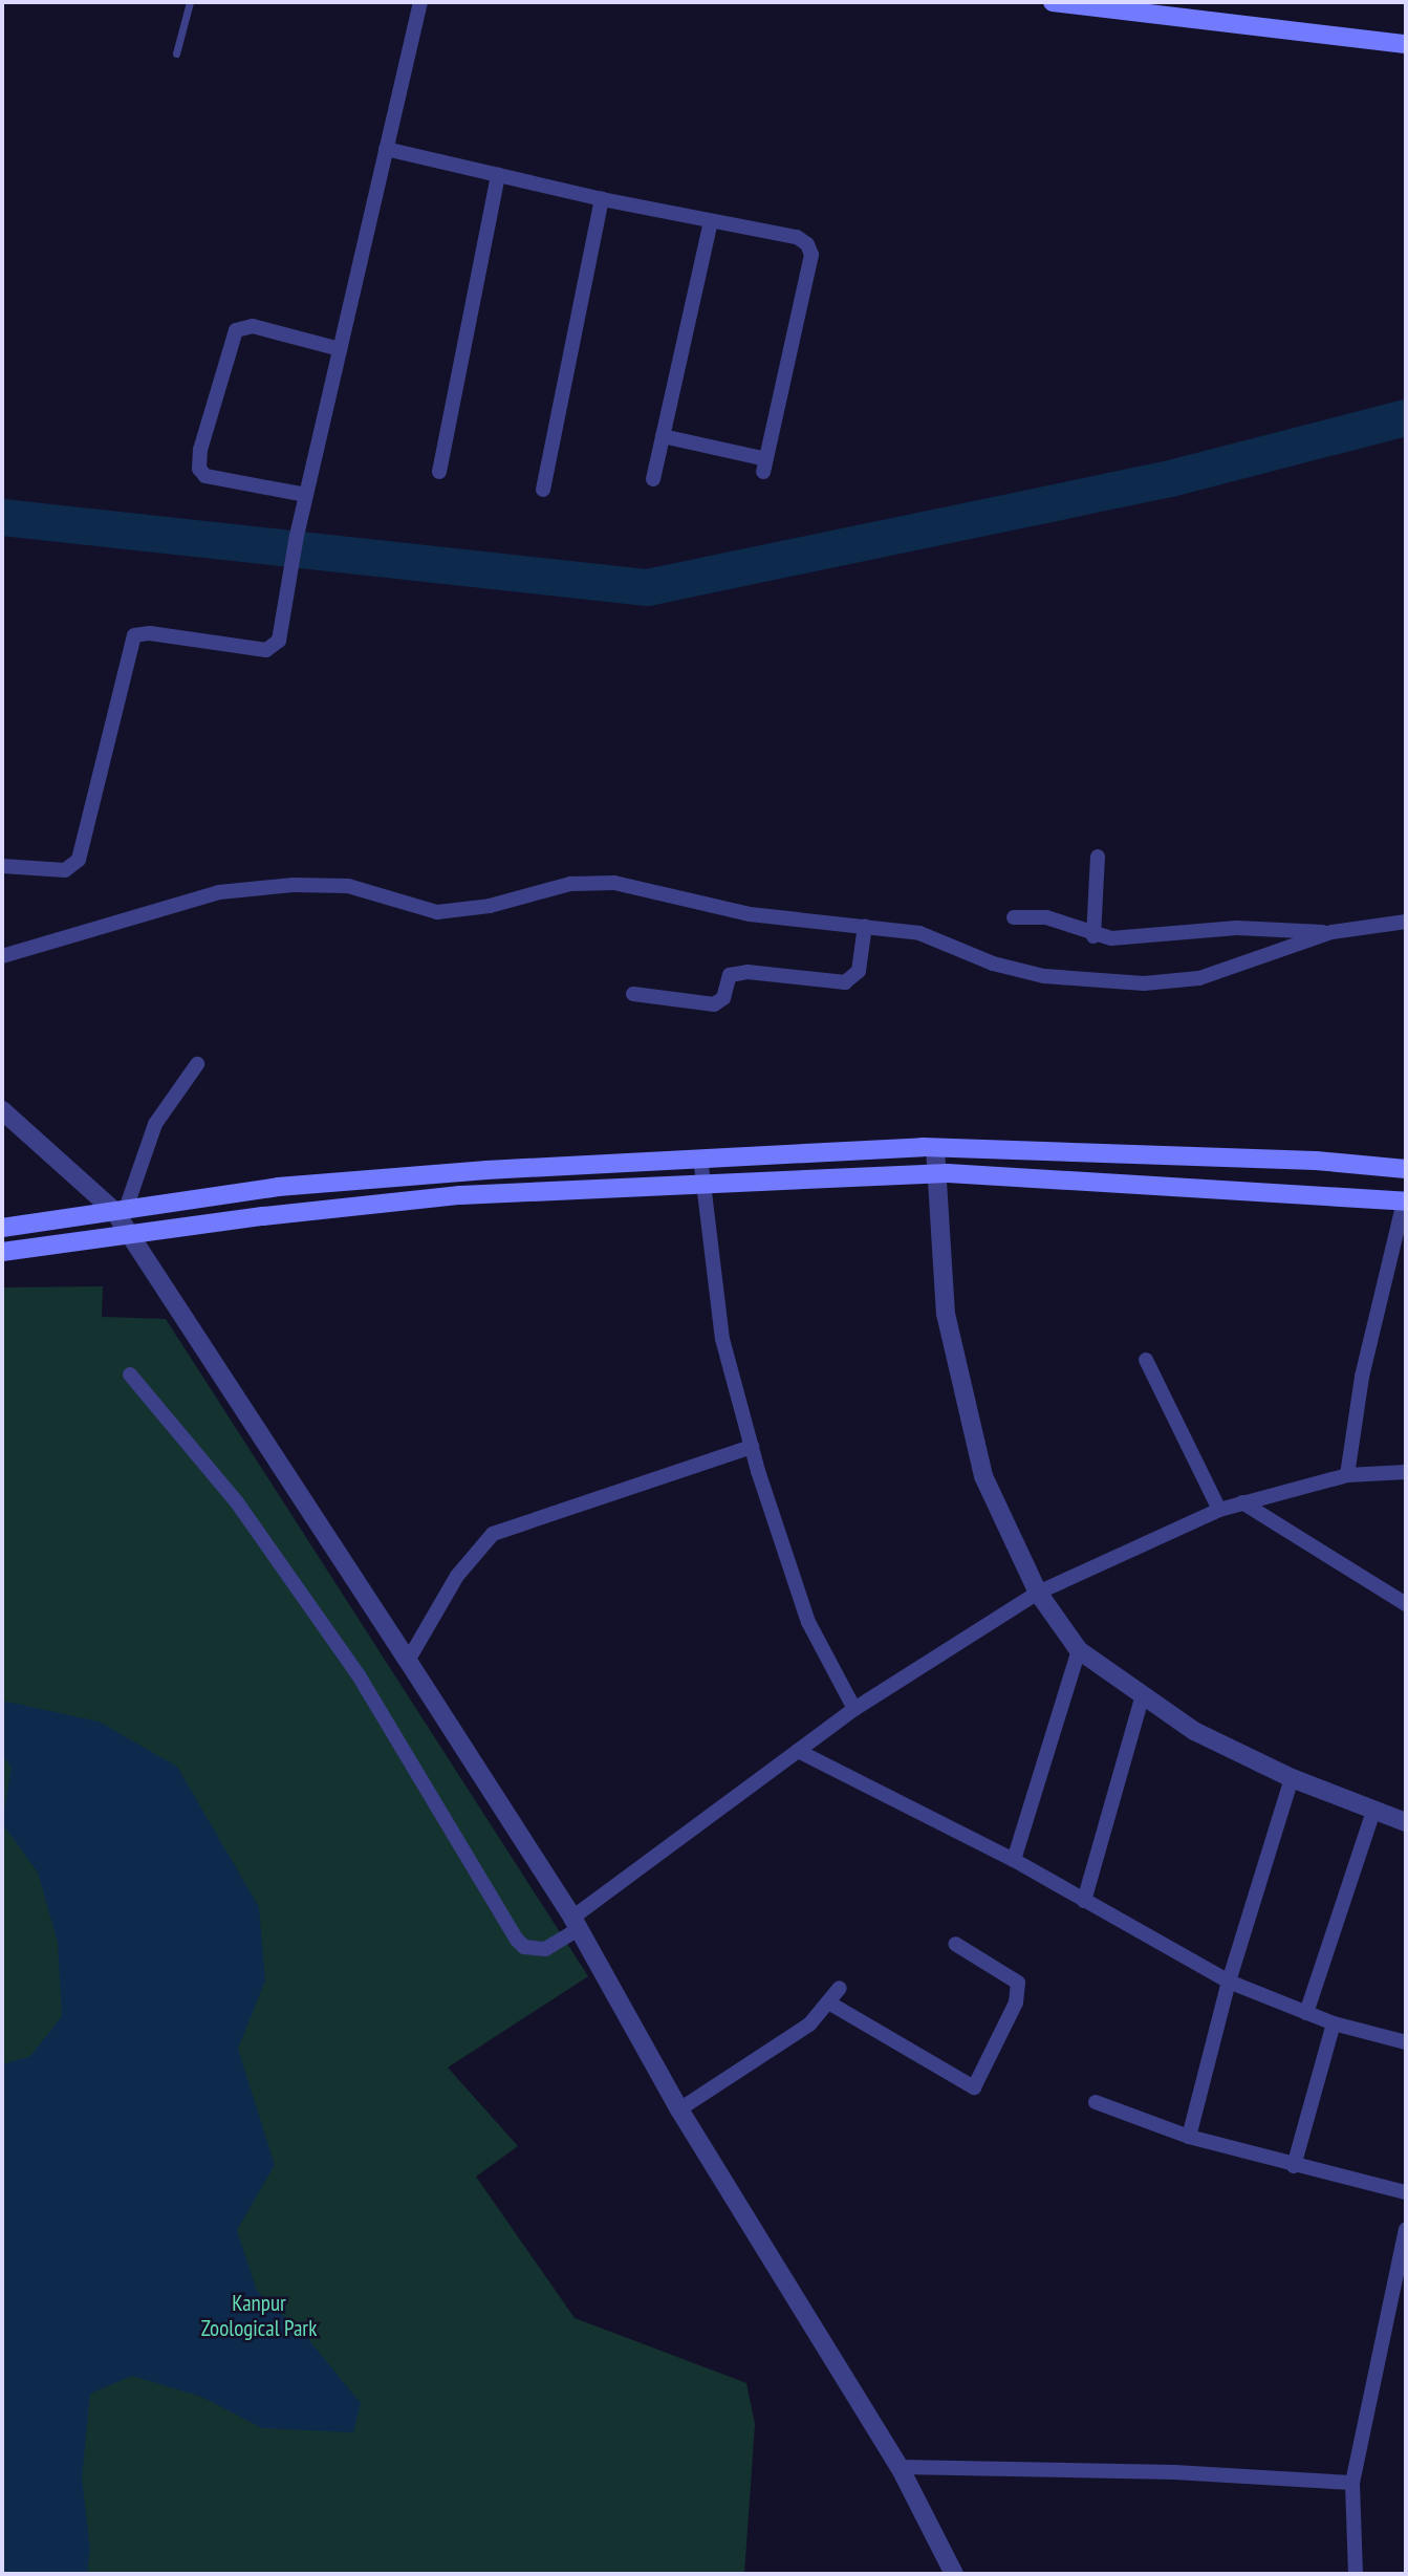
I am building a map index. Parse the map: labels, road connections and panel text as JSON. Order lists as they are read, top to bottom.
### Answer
{
  "parks": ["Kanpur Zoological Park"]
}
